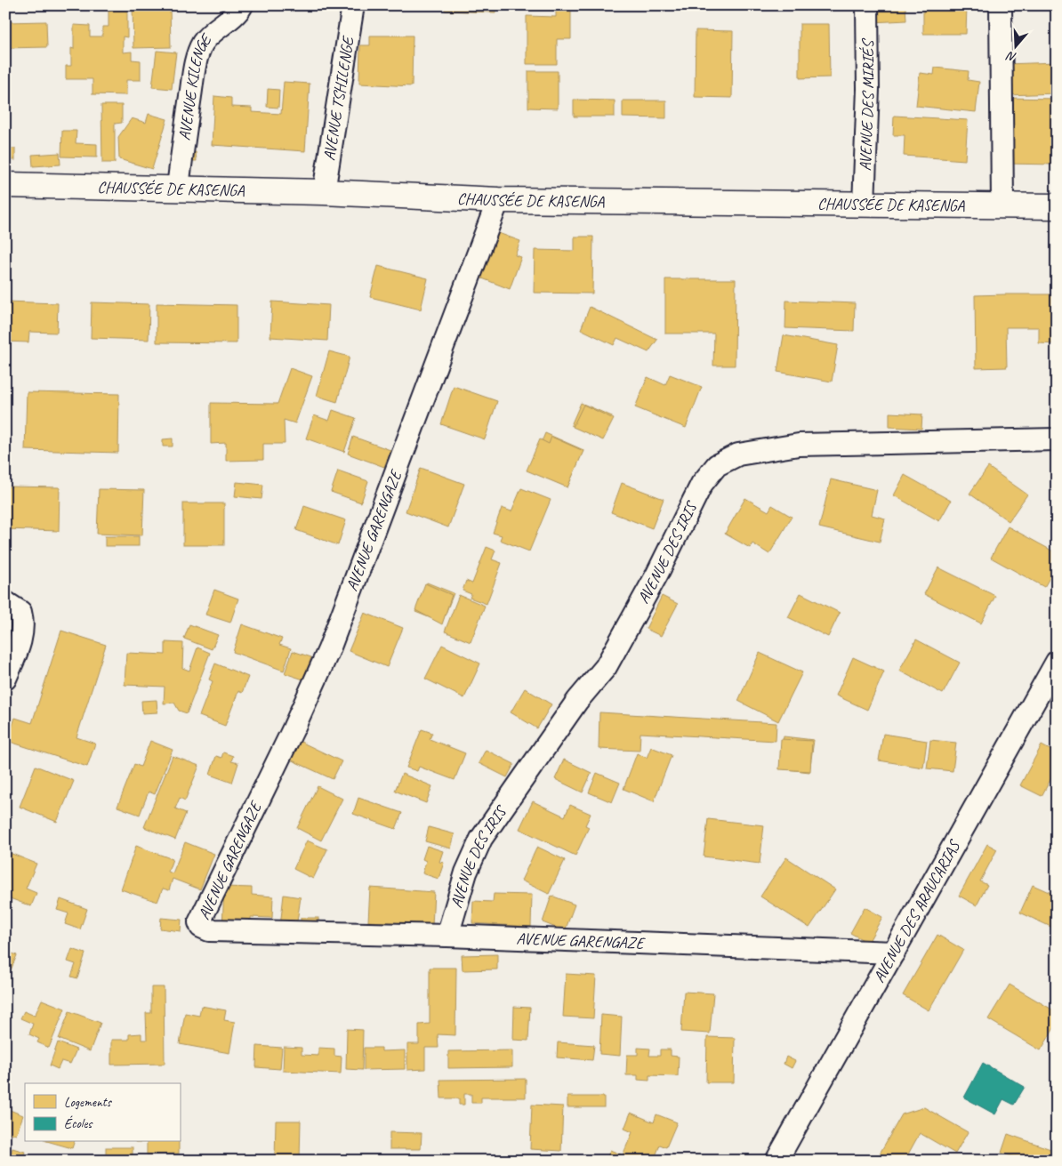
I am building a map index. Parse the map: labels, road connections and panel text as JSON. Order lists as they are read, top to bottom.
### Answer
{
  "streets": {
    "main road": ["CHAUSSÉE DE KASENGA"],
    "street": [
      "AVENUE KILENGE",
      "AVENUE TSHILENGE",
      "AVENUE DES MIRIÉS",
      "AVENUE GARENGAZE",
      "AVENUE DES IRIS",
      "AVENUE DES ARAUCARIAS"
    ]
  },
  "crossings": [
    ["AVENUE KILENGE", "CHAUSSÉE DE KASENGA"],
    ["AVENUE TSHILENGE", "CHAUSSÉE DE KASENGA"],
    ["AVENUE DES MIRIÉS", "CHAUSSÉE DE KASENGA"],
    ["CHAUSSÉE DE KASENGA", "AVENUE GARENGAZE"],
    ["AVENUE GARENGAZE", "AVENUE DES IRIS"],
    ["AVENUE GARENGAZE", "AVENUE DES ARAUCARIAS"]
  ],
  "legend": ["Logements", "Écoles"],
  "north": "bottom"
}
